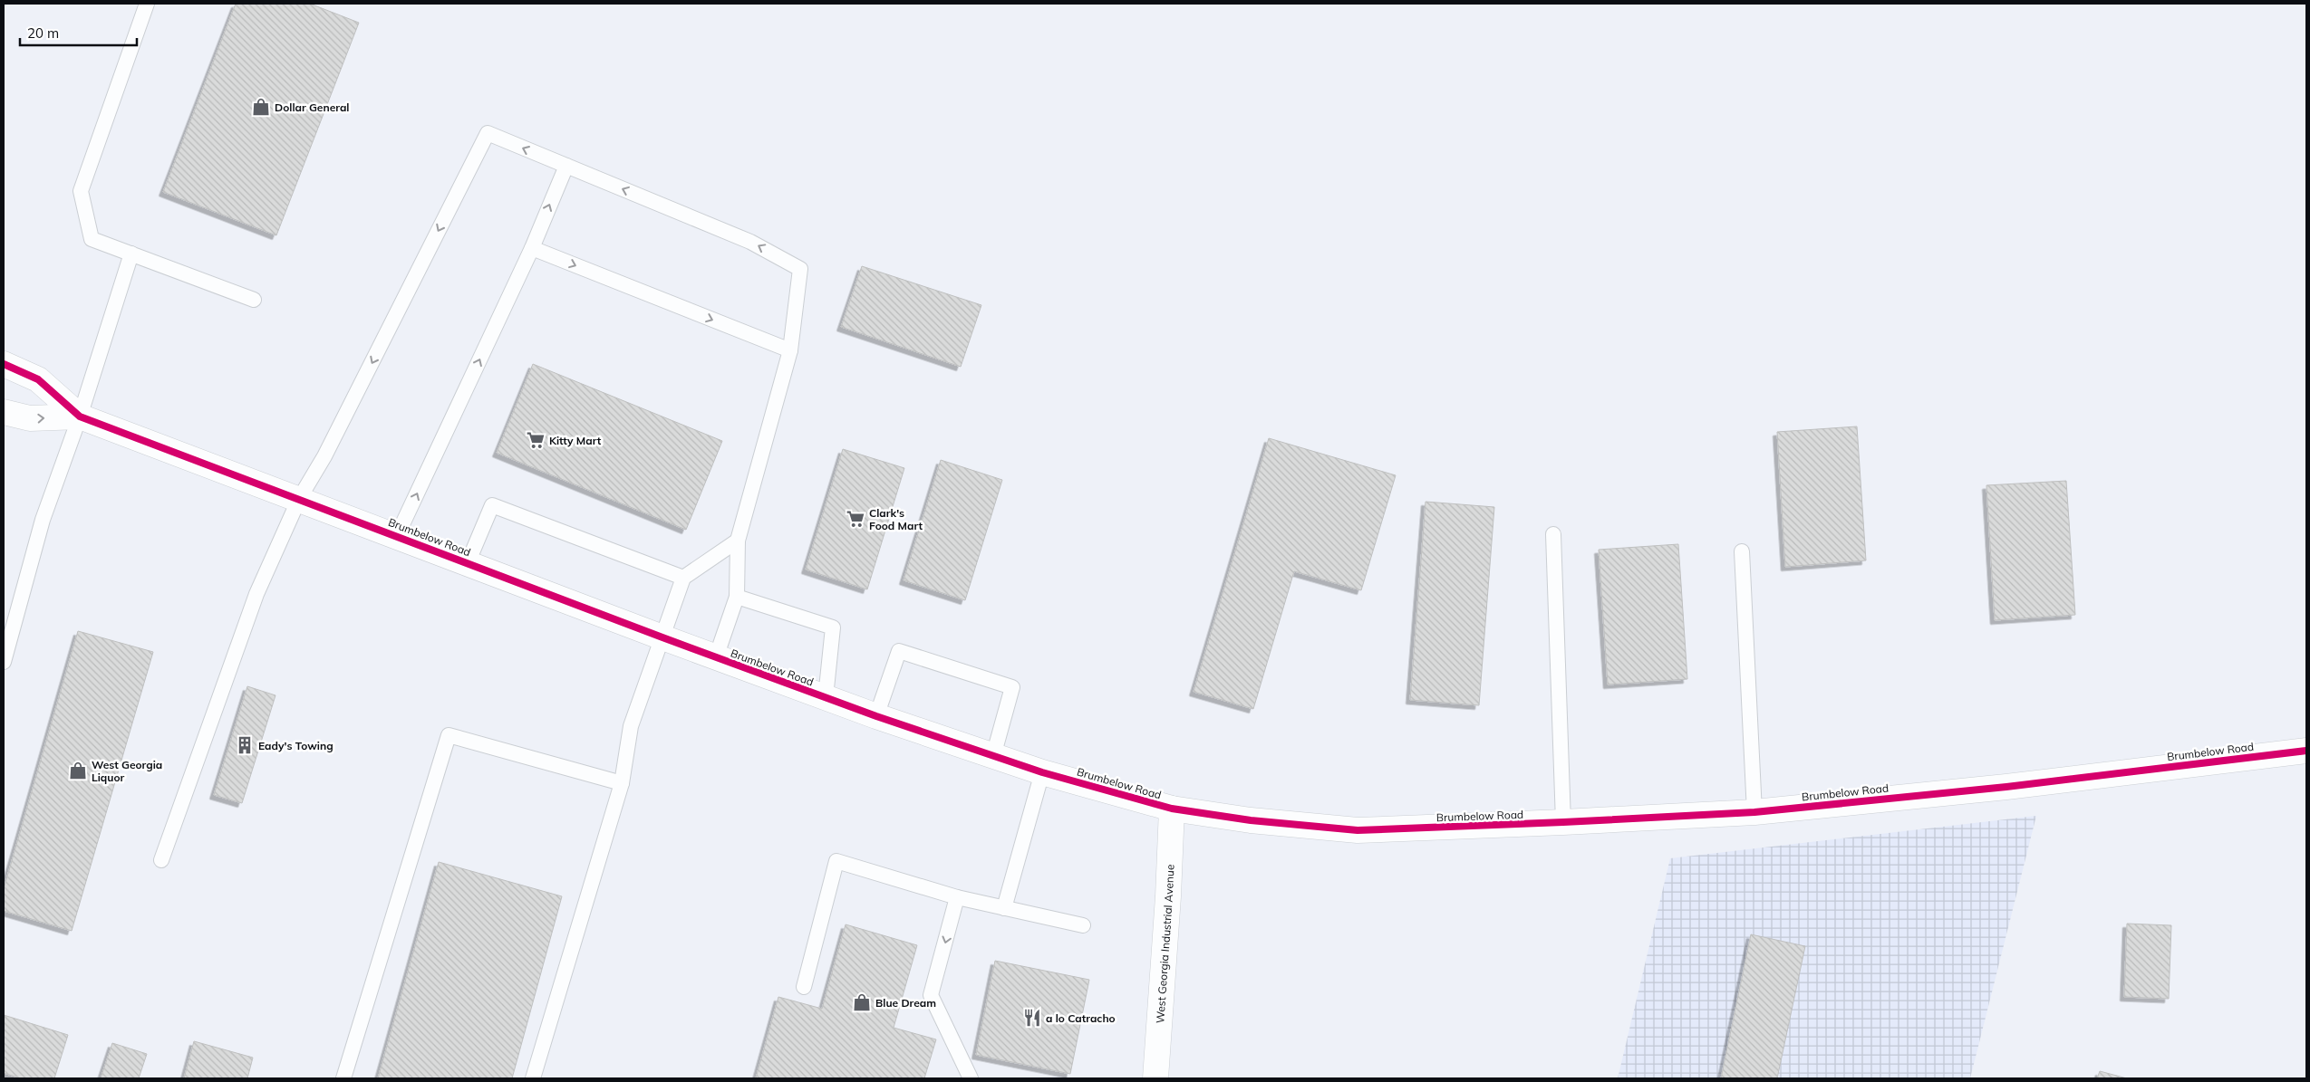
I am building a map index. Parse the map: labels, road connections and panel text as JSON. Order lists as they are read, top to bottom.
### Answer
{
  "streets": {
    "street": ["Brumbelow Road", "West Georgia Industrial Avenue"]
  },
  "crossings": [
    ["Brumbelow Road", "West Georgia Industrial Avenue"]
  ],
  "places": {
    "shop": ["Dollar General", "West Georgia Liquor", "Blue Dream"],
    "supermarket": ["Kitty Mart", "Clark's Food Mart"],
    "building": ["Eady's Towing"],
    "restaurant": ["a lo Catracho"]
  },
  "scale_bar": "20 m"
}
